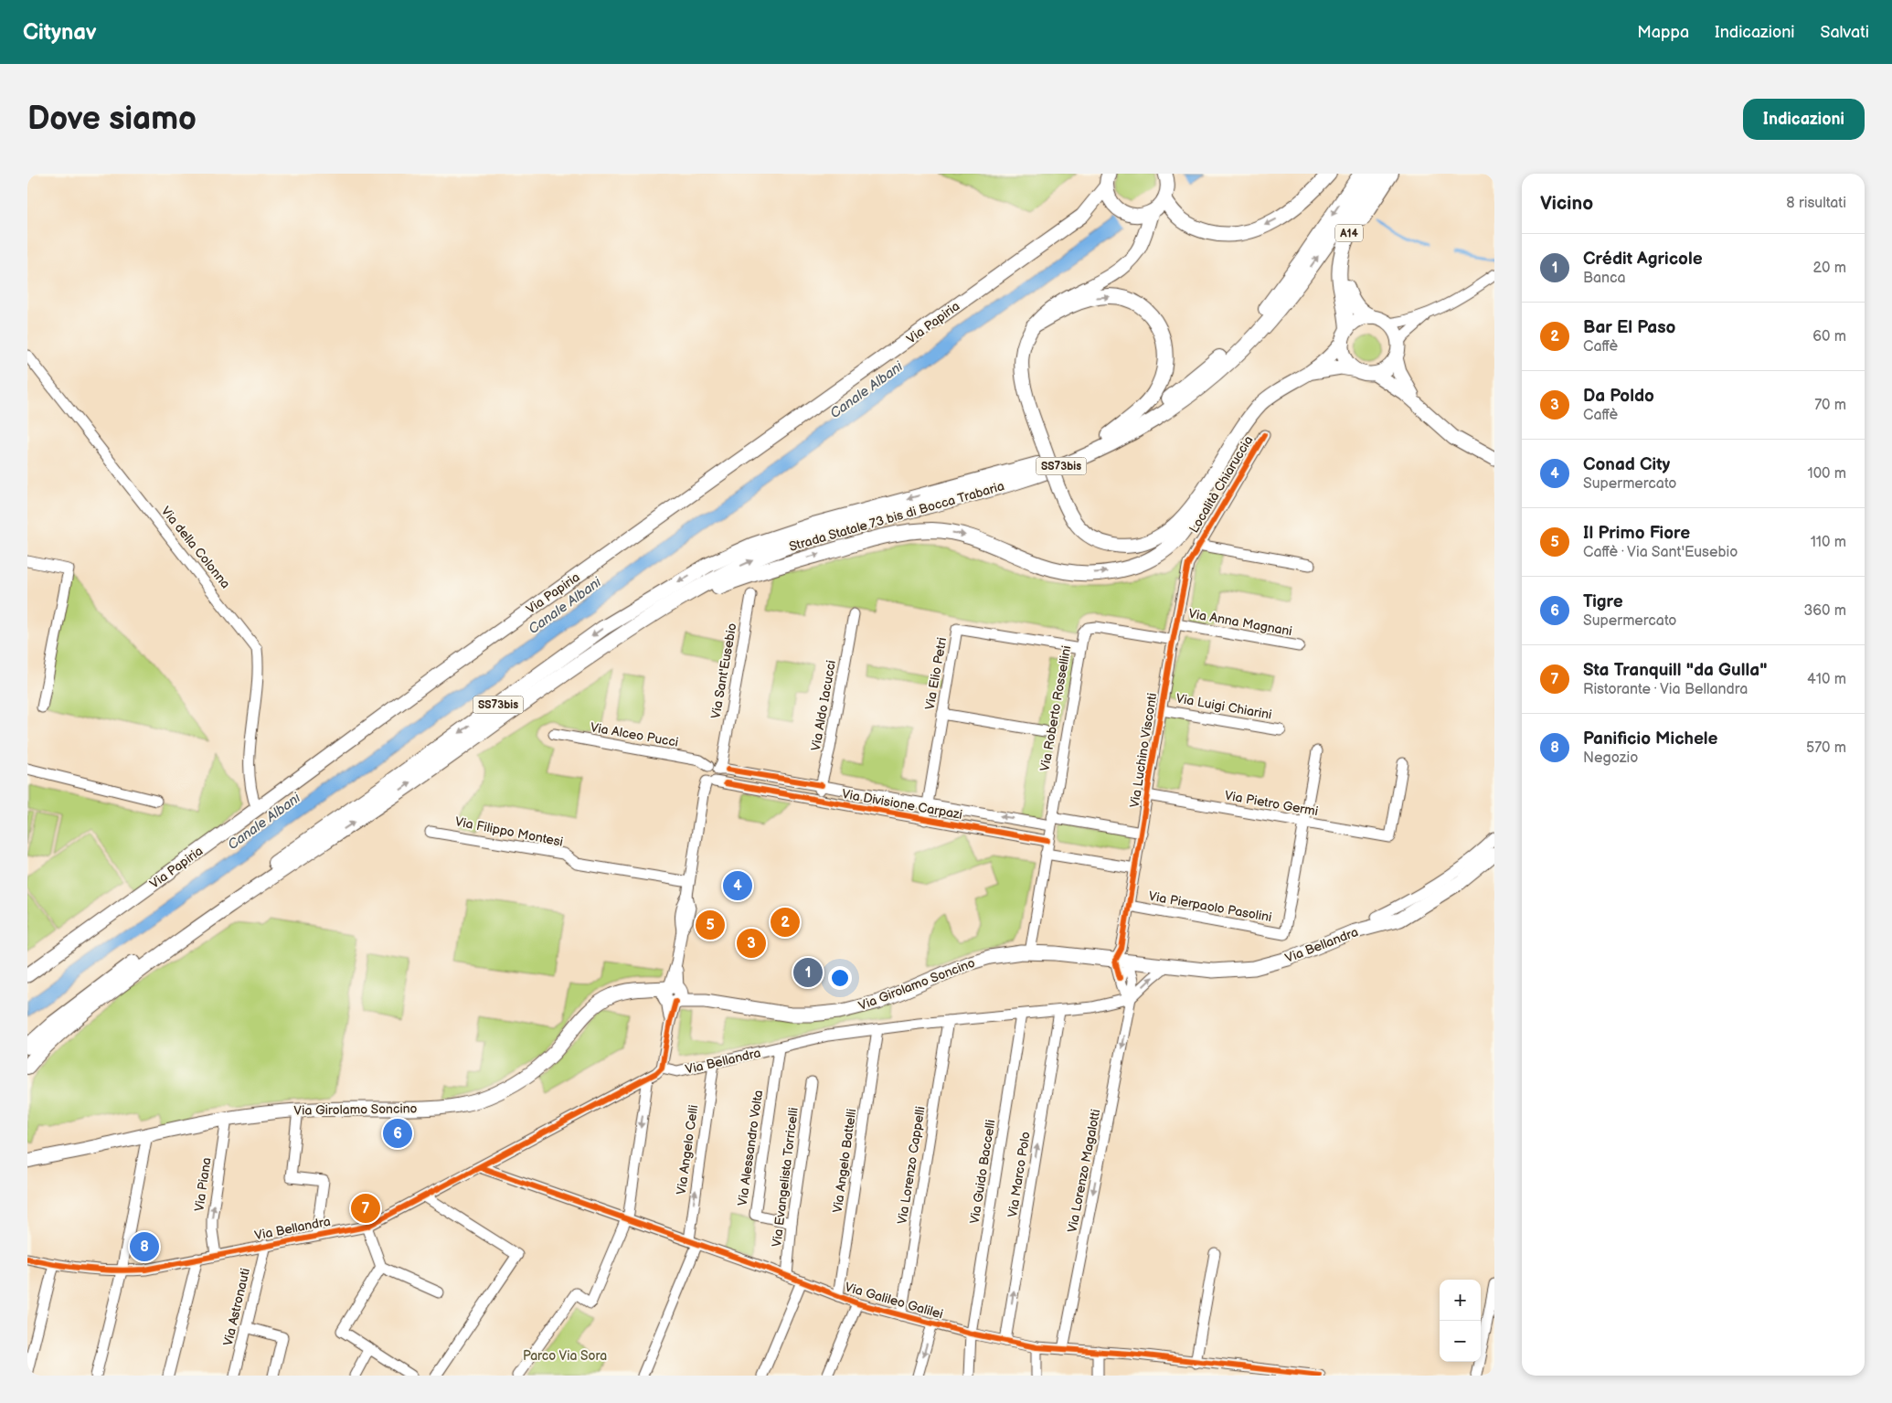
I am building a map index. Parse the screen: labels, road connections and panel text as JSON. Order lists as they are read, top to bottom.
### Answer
{
  "streets": {
    "highway": ["A14", "SS73bis", "Strada Statale 73 bis di Bocca Trabaria"],
    "main road": ["Via Papiria", "Via Bellandra", "Via Girolamo Soncino"],
    "street": [
      "Località Chiaruccia",
      "Via della Colonna",
      "Via Anna Magnani",
      "Via Sant'Eusebio",
      "Via Elio Petri",
      "Via Aldo Iacucci",
      "Via Luigi Chiarini",
      "Via Roberto Rossellini",
      "Via Alceo Pucci",
      "Via Luchino Visconti",
      "Via Pietro Germi",
      "Via Divisione Carpazi",
      "Via Filippo Montesi",
      "Via Pierpaolo Pasolini",
      "Via Alessandro Volta",
      "Via Angelo Celli",
      "Via Angelo Battelli",
      "Via Lorenzo Cappelli",
      "Via Lorenzo Magalotti",
      "Via Guido Baccelli",
      "Via Marco Polo",
      "Via Evangelista Torricelli",
      "Via Piana",
      "Via Galileo Galilei",
      "Via Astronauti"
    ]
  },
  "crossings": [
    ["Via Papiria", "Via della Colonna"],
    ["Località Chiaruccia", "Via Luchino Visconti"],
    ["Via Anna Magnani", "Via Luchino Visconti"],
    ["Via Sant'Eusebio", "Via Alceo Pucci"],
    ["Via Sant'Eusebio", "Via Divisione Carpazi"],
    ["Via Sant'Eusebio", "Via Filippo Montesi"],
    ["Via Sant'Eusebio", "Via Bellandra"],
    ["Via Sant'Eusebio", "Via Girolamo Soncino"],
    ["Via Elio Petri", "Via Roberto Rossellini"],
    ["Via Elio Petri", "Via Divisione Carpazi"],
    ["Via Aldo Iacucci", "Via Divisione Carpazi"],
    ["Via Luigi Chiarini", "Via Luchino Visconti"],
    ["Via Roberto Rossellini", "Via Luchino Visconti"],
    ["Via Roberto Rossellini", "Via Divisione Carpazi"],
    ["Via Roberto Rossellini", "Via Girolamo Soncino"],
    ["Via Alceo Pucci", "Via Divisione Carpazi"],
    ["Via Luchino Visconti", "Via Pietro Germi"],
    ["Via Luchino Visconti", "Via Pierpaolo Pasolini"],
    ["Via Luchino Visconti", "Via Bellandra"],
    ["Via Luchino Visconti", "Via Girolamo Soncino"],
    ["Via Luchino Visconti", "Via Lorenzo Magalotti"],
    ["Via Pietro Germi", "Via Pierpaolo Pasolini"],
    ["Via Bellandra", "Via Girolamo Soncino"],
    ["Via Bellandra", "Via Alessandro Volta"],
    ["Via Bellandra", "Via Angelo Celli"],
    ["Via Bellandra", "Via Angelo Battelli"],
    ["Via Bellandra", "Via Lorenzo Cappelli"],
    ["Via Bellandra", "Via Lorenzo Magalotti"],
    ["Via Bellandra", "Via Guido Baccelli"],
    ["Via Bellandra", "Via Marco Polo"],
    ["Via Bellandra", "Via Piana"],
    ["Via Bellandra", "Via Galileo Galilei"],
    ["Via Bellandra", "Via Astronauti"],
    ["Via Girolamo Soncino", "Via Lorenzo Magalotti"],
    ["Via Girolamo Soncino", "Via Piana"],
    ["Via Alessandro Volta", "Via Evangelista Torricelli"],
    ["Via Angelo Celli", "Via Galileo Galilei"],
    ["Via Angelo Battelli", "Via Galileo Galilei"],
    ["Via Lorenzo Cappelli", "Via Galileo Galilei"],
    ["Via Lorenzo Magalotti", "Via Galileo Galilei"],
    ["Via Guido Baccelli", "Via Galileo Galilei"],
    ["Via Marco Polo", "Via Galileo Galilei"],
    ["Via Evangelista Torricelli", "Via Galileo Galilei"]
  ],
  "one_way": ["Via Lorenzo Magalotti", "Via Marco Polo"],
  "water": ["Canale Albani"],
  "parks": ["Parco Via Sora"],
  "page": {
    "header": "Citynav",
    "nav": ["Mappa", "Indicazioni", "Salvati"],
    "buttons": "Indicazioni",
    "title": "Dove siamo",
    "heading": ["Vicino", "8 risultati"],
    "list": [
      {
        "mark": "1",
        "name": "Crédit Agricole",
        "note": "Banca",
        "value": "20 m"
      },
      {
        "mark": "2",
        "name": "Bar El Paso",
        "note": "Caffè",
        "value": "60 m"
      },
      {
        "mark": "3",
        "name": "Da Poldo",
        "note": "Caffè",
        "value": "70 m"
      },
      {
        "mark": "4",
        "name": "Conad City",
        "note": "Supermercato",
        "value": "100 m"
      },
      {
        "mark": "5",
        "name": "Il Primo Fiore",
        "note": "Caffè · Via Sant'Eusebio",
        "value": "110 m"
      },
      {
        "mark": "6",
        "name": "Tigre",
        "note": "Supermercato",
        "value": "360 m"
      },
      {
        "mark": "7",
        "name": "Sta Tranquill \"da Gulla\"",
        "note": "Ristorante · Via Bellandra",
        "value": "410 m"
      },
      {
        "mark": "8",
        "name": "Panificio Michele",
        "note": "Negozio",
        "value": "570 m"
      }
    ],
    "pins": [
      "4",
      "2",
      "5",
      "3",
      "1",
      "6",
      "7",
      "8"
    ],
    "map_buttons": ["+", "−"]
  }
}
